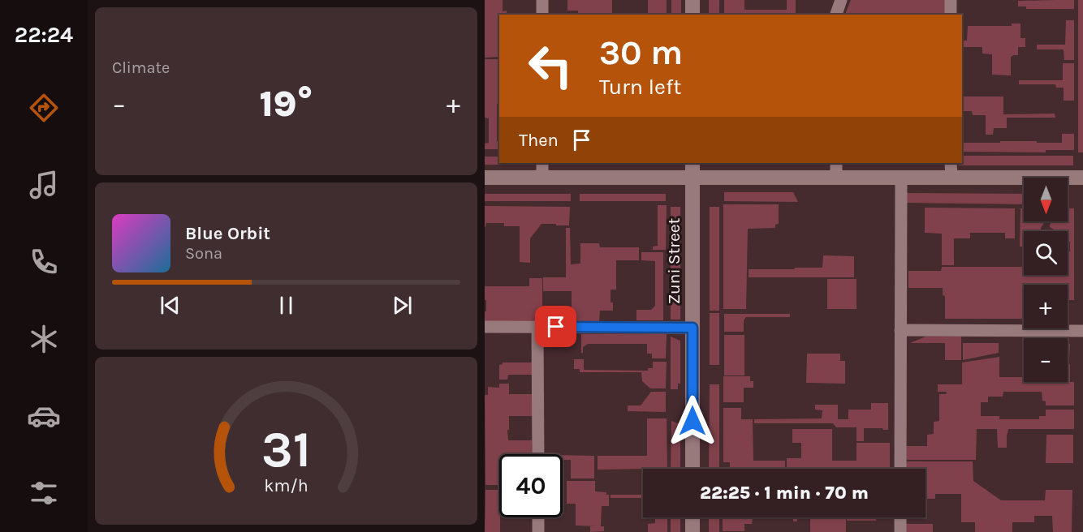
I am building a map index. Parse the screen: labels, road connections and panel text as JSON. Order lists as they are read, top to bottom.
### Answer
{
  "streets": {
    "street": ["Zuni Street"]
  },
  "north": "bottom",
  "page": {
    "tabs": "22:24",
    "tile": "Climate",
    "turn": ["30 m", "Turn left"],
    "heat": ["−", "19°", "+"],
    "then": "Then",
    "map_buttons": ["+", "−"],
    "song": ["Blue Orbit", "Sona"],
    "limit": "40",
    "trip": "22:25 · 1 min · 70 m",
    "gauge": ["31", "km/h"]
  }
}
